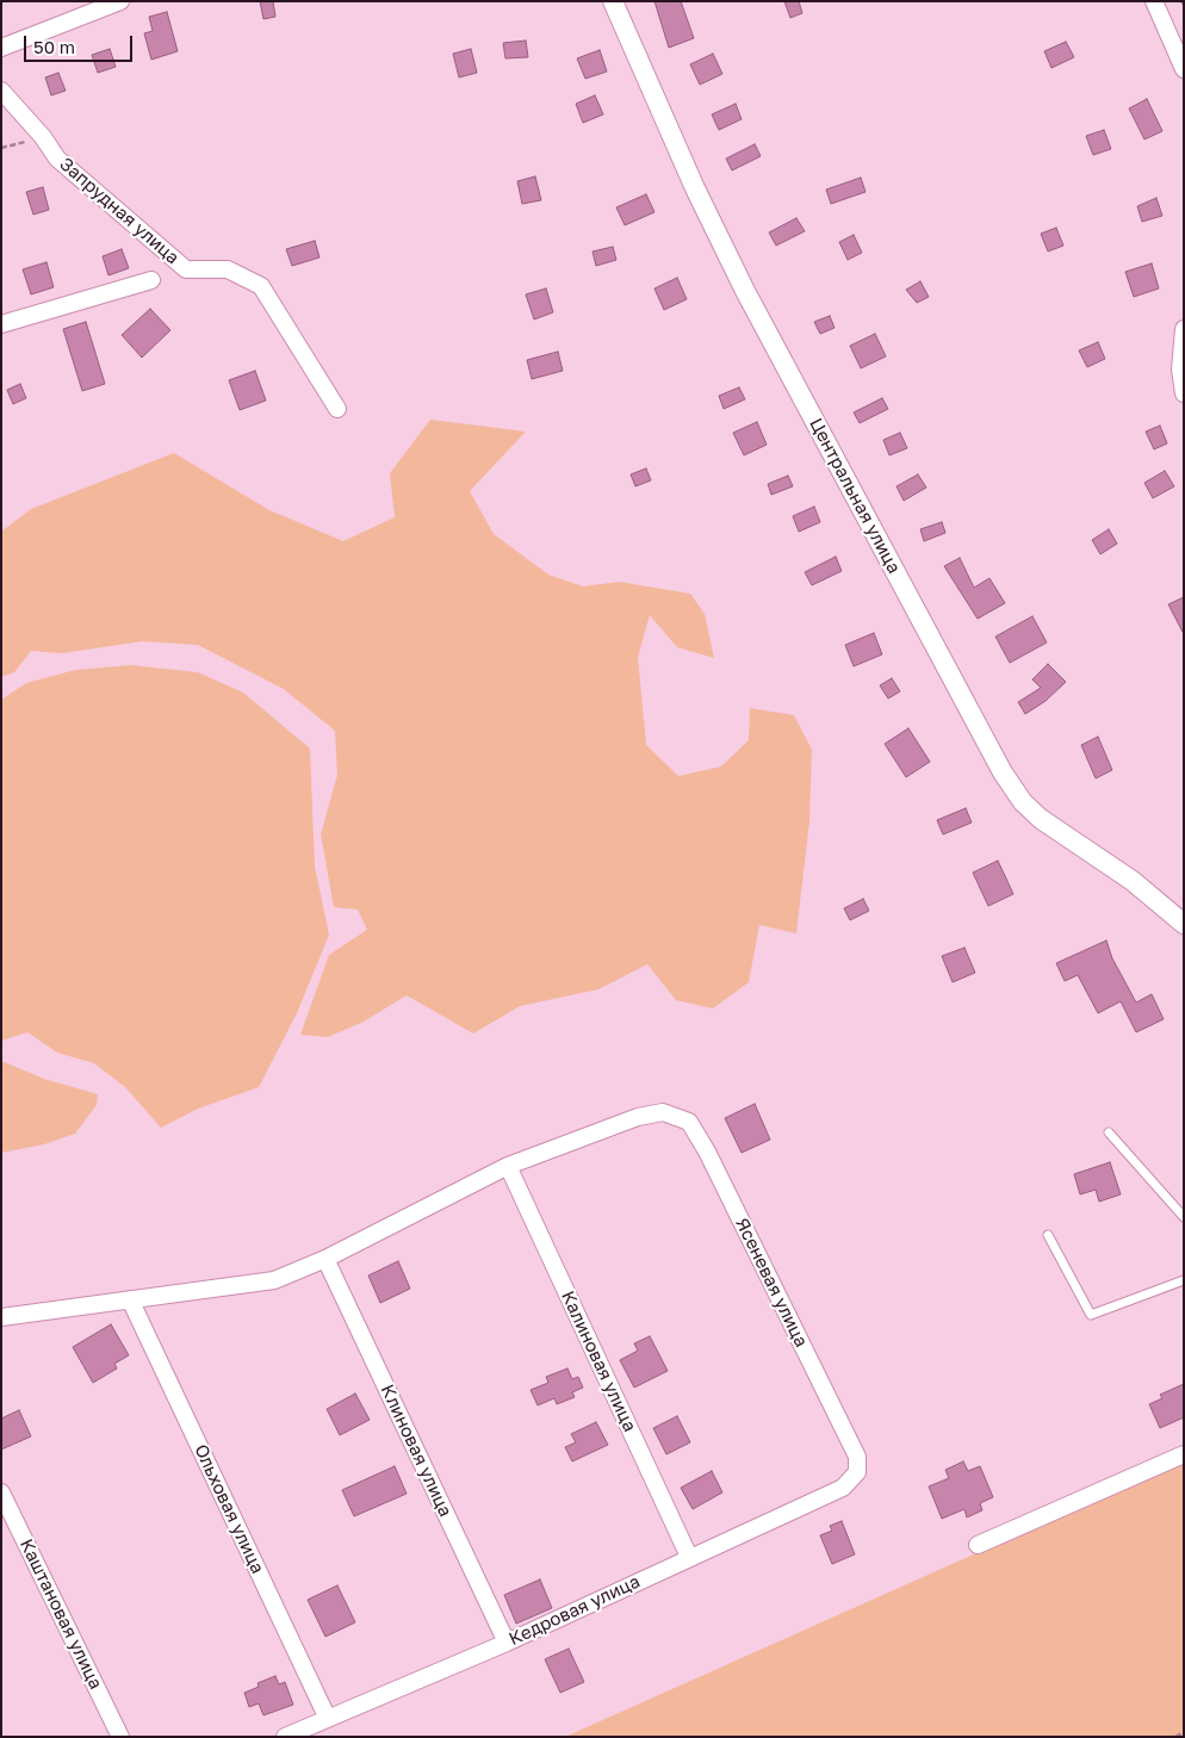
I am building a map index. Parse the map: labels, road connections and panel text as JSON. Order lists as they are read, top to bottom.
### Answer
{
  "streets": {
    "street": [
      "Запрудная улица",
      "Центральная улица",
      "Ясеневая улица",
      "Калиновая улица",
      "Клиновая улица",
      "Ольховая улица",
      "Кедровая улица",
      "Каштановая улица"
    ]
  },
  "crossings": [
    ["Ясеневая улица", "Калиновая улица"],
    ["Ясеневая улица", "Кедровая улица"],
    ["Калиновая улица", "Кедровая улица"],
    ["Клиновая улица", "Кедровая улица"],
    ["Ольховая улица", "Кедровая улица"]
  ],
  "scale_bar": "50 m"
}
